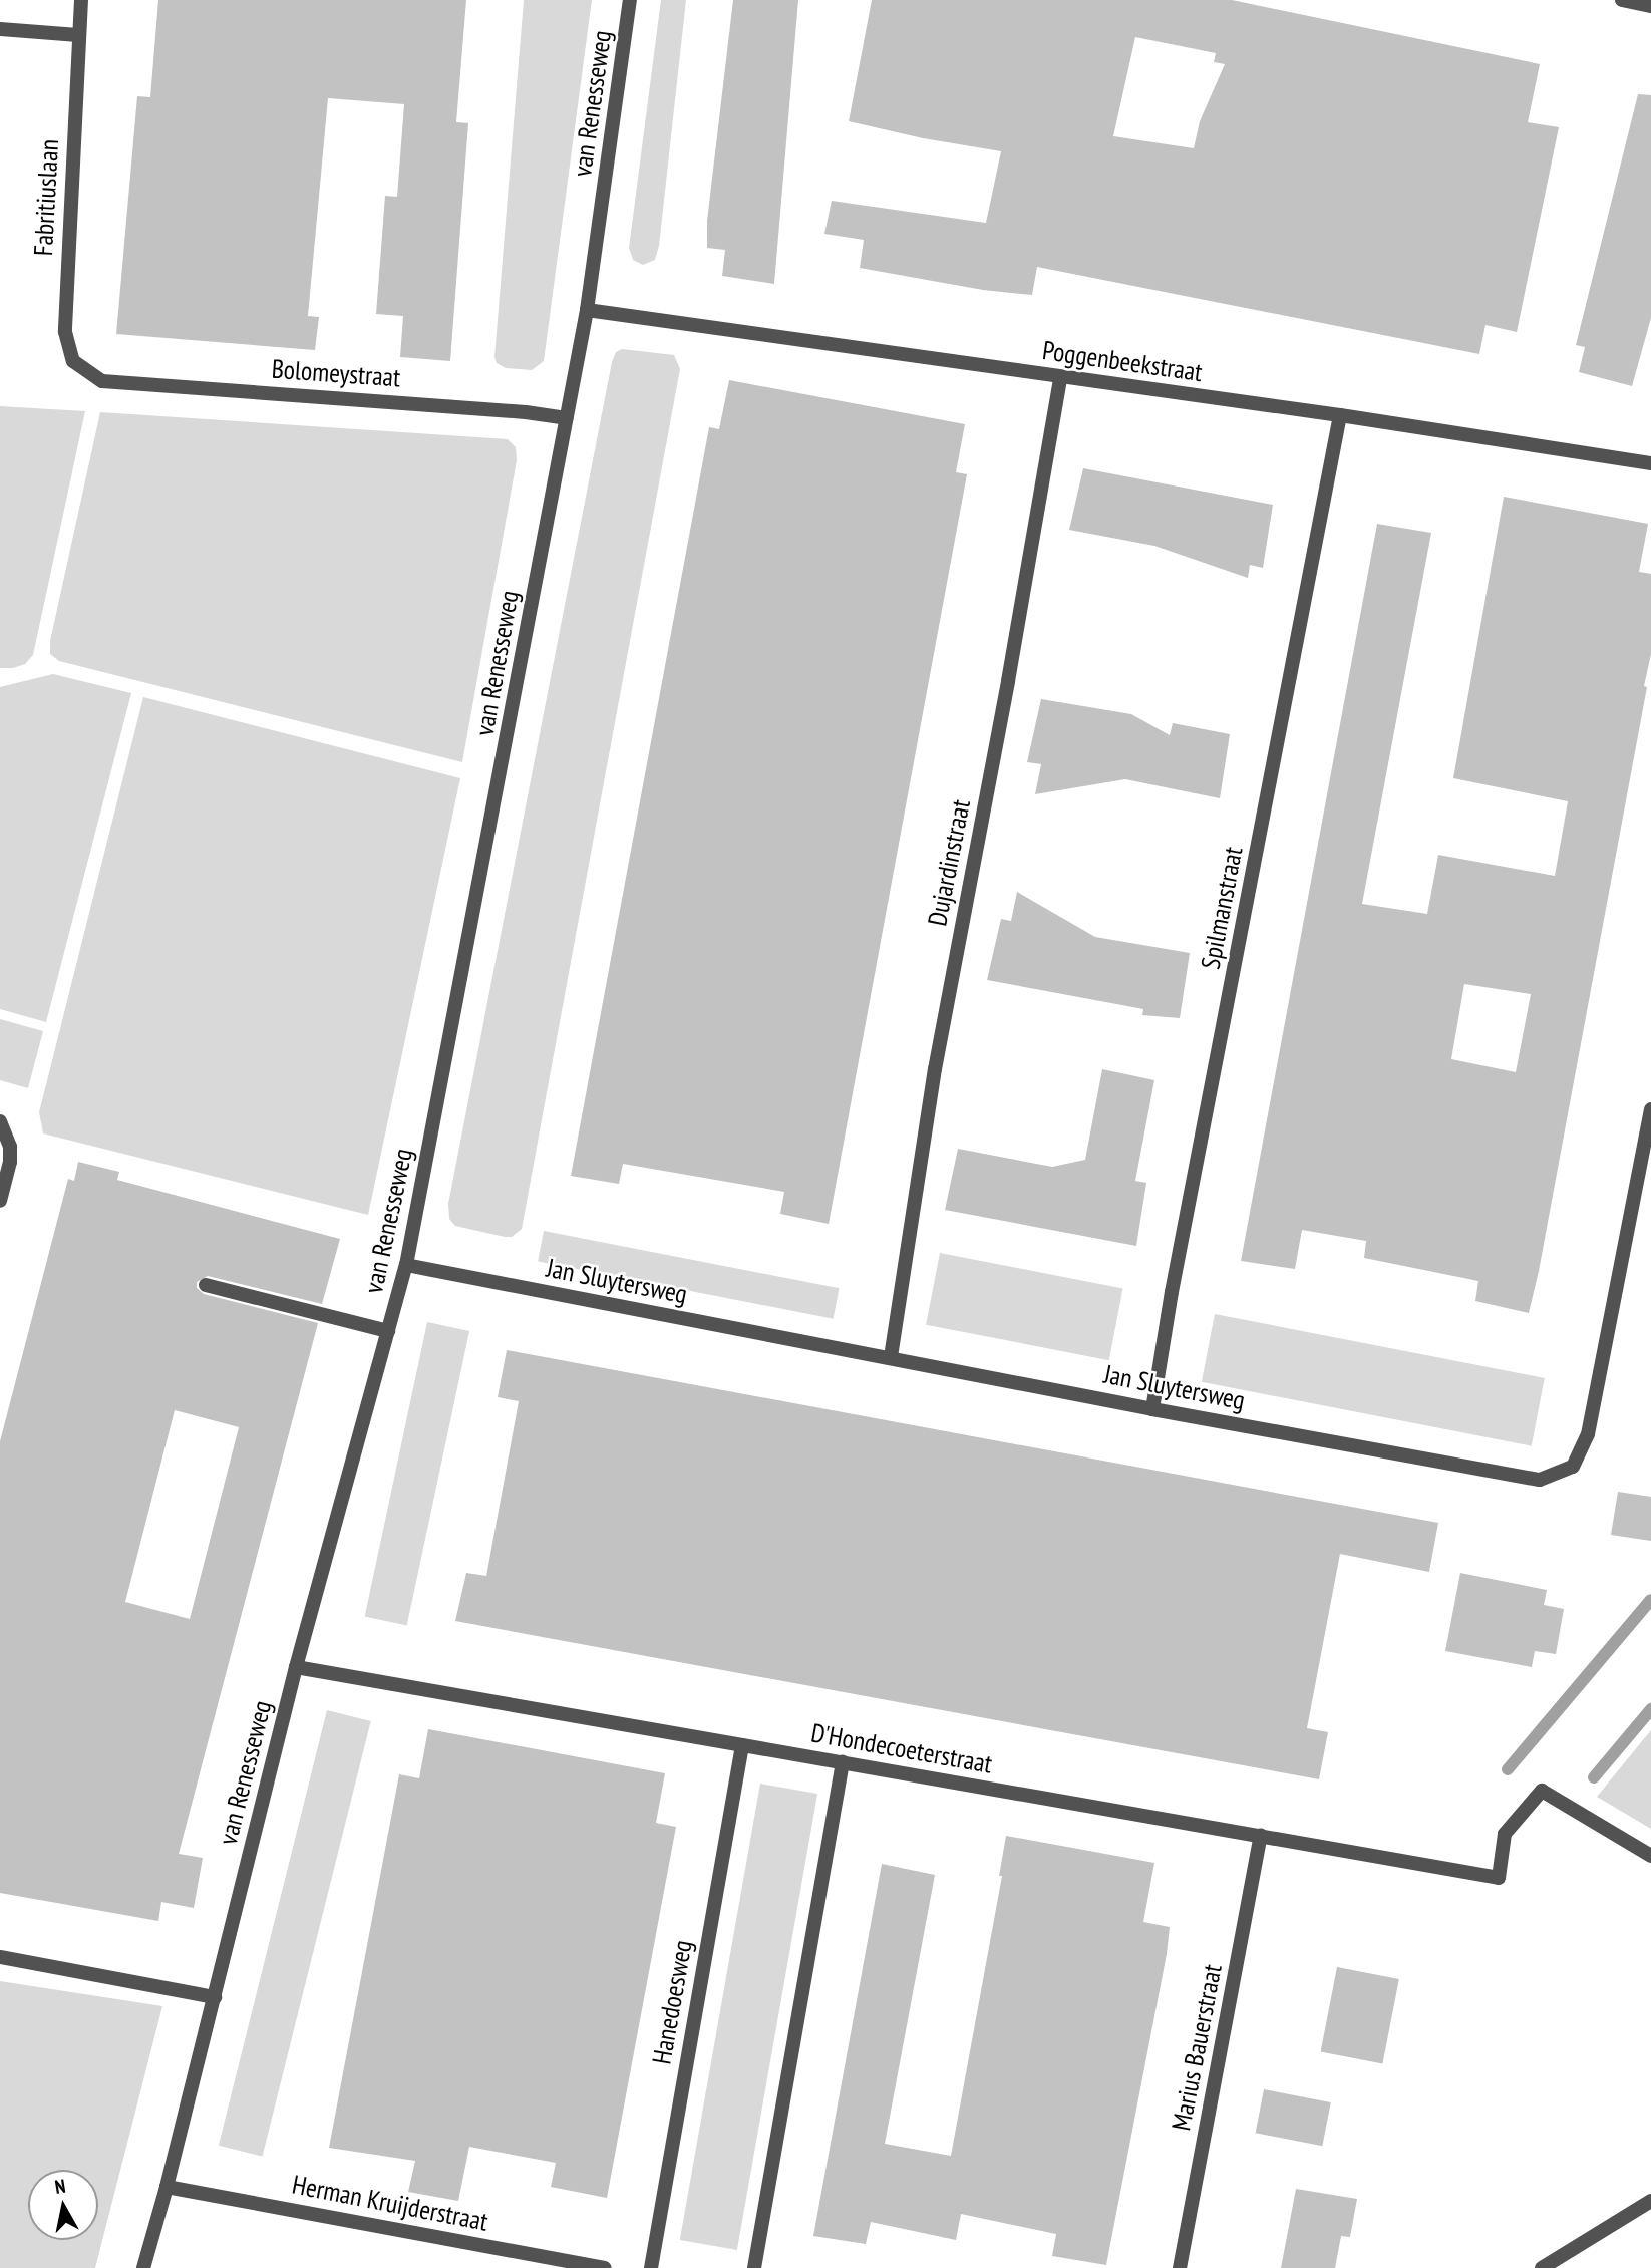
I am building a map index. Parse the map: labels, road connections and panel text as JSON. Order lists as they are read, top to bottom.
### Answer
{
  "streets": {
    "street": [
      "van Renesseweg",
      "Fabritiuslaan",
      "Poggenbeekstraat",
      "Bolomeystraat",
      "Dujardinstraat",
      "Spilmanstraat",
      "Jan Sluytersweg",
      "D'Hondecoeterstraat",
      "Hanedoesweg",
      "Marius Bauerstraat",
      "Herman Kruijderstraat"
    ]
  },
  "crossings": [
    ["van Renesseweg", "Poggenbeekstraat"],
    ["van Renesseweg", "Bolomeystraat"],
    ["van Renesseweg", "Jan Sluytersweg"],
    ["van Renesseweg", "D'Hondecoeterstraat"],
    ["van Renesseweg", "Herman Kruijderstraat"],
    ["Fabritiuslaan", "Bolomeystraat"],
    ["Poggenbeekstraat", "Dujardinstraat"],
    ["Poggenbeekstraat", "Spilmanstraat"],
    ["Dujardinstraat", "Jan Sluytersweg"],
    ["Spilmanstraat", "Jan Sluytersweg"],
    ["D'Hondecoeterstraat", "Hanedoesweg"],
    ["D'Hondecoeterstraat", "Marius Bauerstraat"]
  ],
  "north": "top"
}
